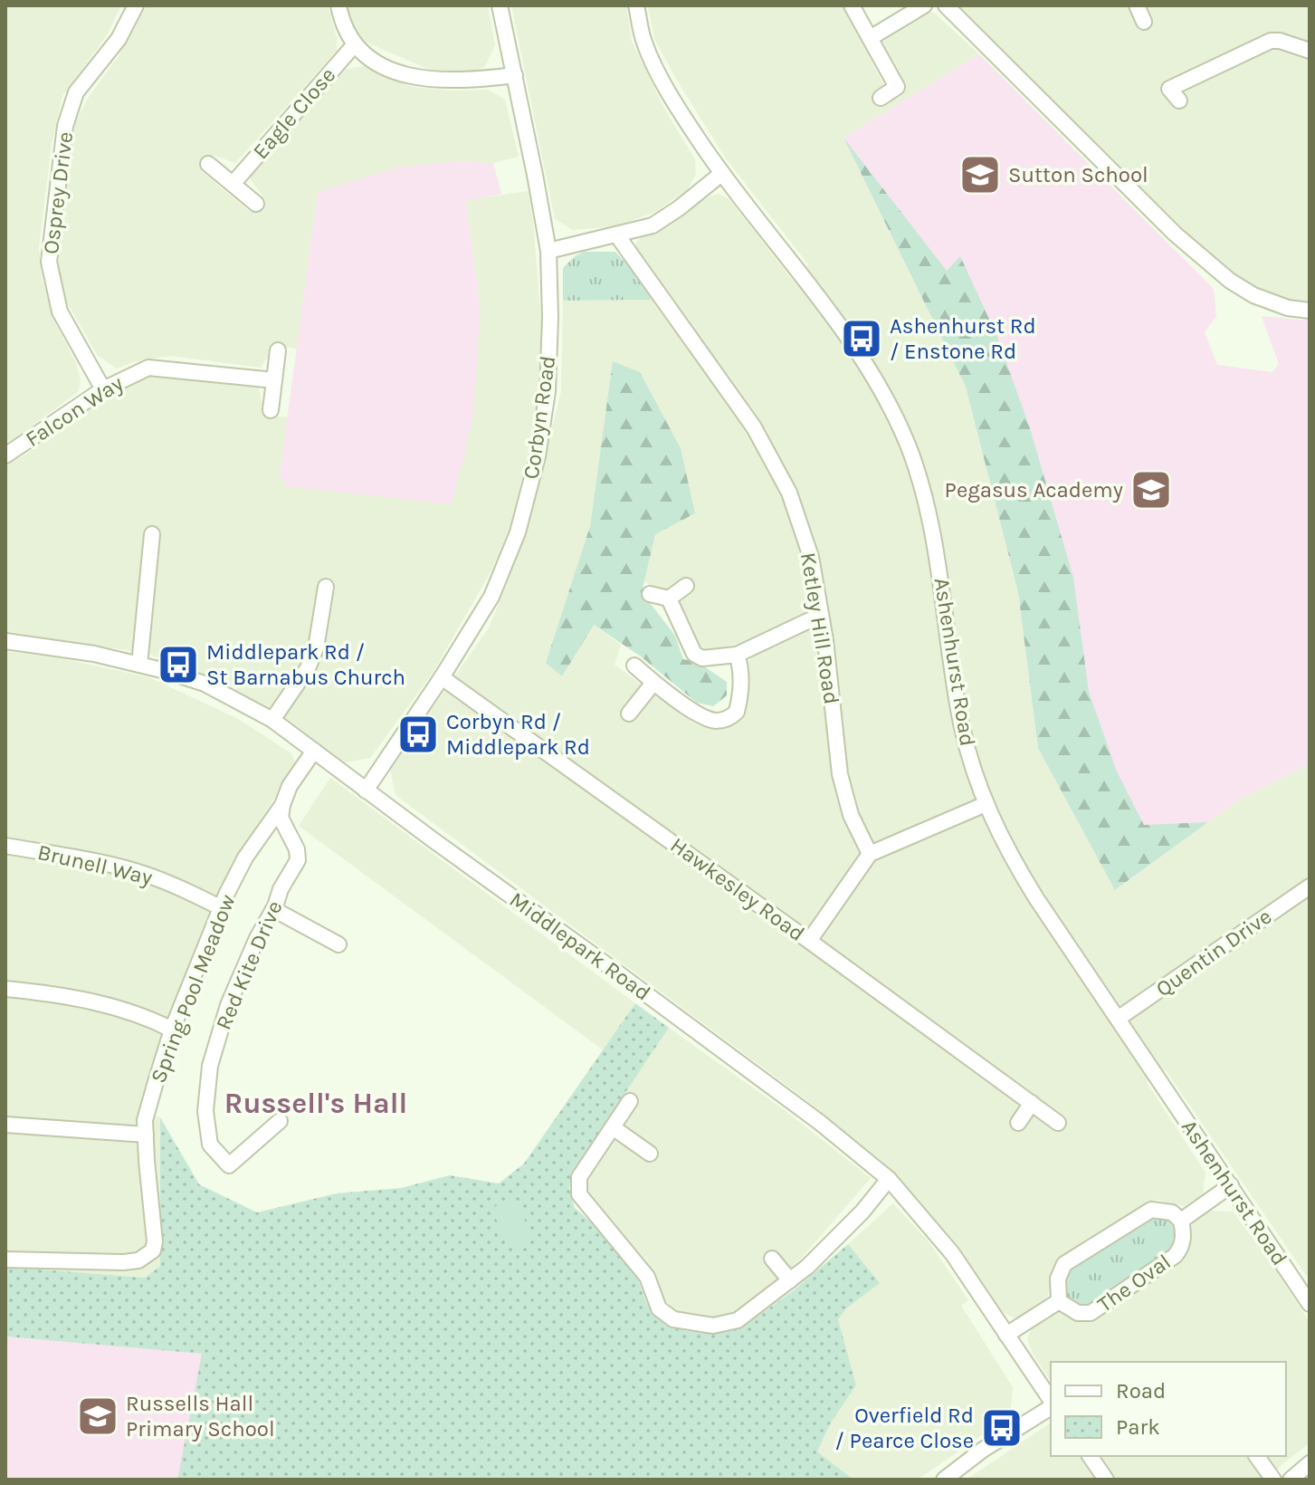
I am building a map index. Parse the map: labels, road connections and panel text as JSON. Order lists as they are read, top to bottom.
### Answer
{
  "streets": {
    "street": [
      "Eagle Close",
      "Osprey Drive",
      "Falcon Way",
      "Corbyn Road",
      "Ketley Hill Road",
      "Ashenhurst Road",
      "Brunell Way",
      "Hawkesley Road",
      "Middlepark Road",
      "Quentin Drive",
      "Red Kite Drive",
      "Spring Pool Meadow",
      "The Oval"
    ]
  },
  "crossings": [
    ["Osprey Drive", "Falcon Way"],
    ["Corbyn Road", "Hawkesley Road"],
    ["Corbyn Road", "Middlepark Road"],
    ["Ashenhurst Road", "Quentin Drive"],
    ["Brunell Way", "Spring Pool Meadow"],
    ["Red Kite Drive", "Spring Pool Meadow"]
  ],
  "districts": ["Russell's Hall"],
  "places": {
    "school or university": ["Sutton School", "Pegasus Academy", "Russells Hall Primary School"],
    "bus stop": [
      "Ashenhurst Rd / Enstone Rd",
      "Middlepark Rd / St Barnabus Church",
      "Corbyn Rd / Middlepark Rd",
      "Overfield Rd / Pearce Close"
    ]
  },
  "legend": ["Road", "Park"]
}
